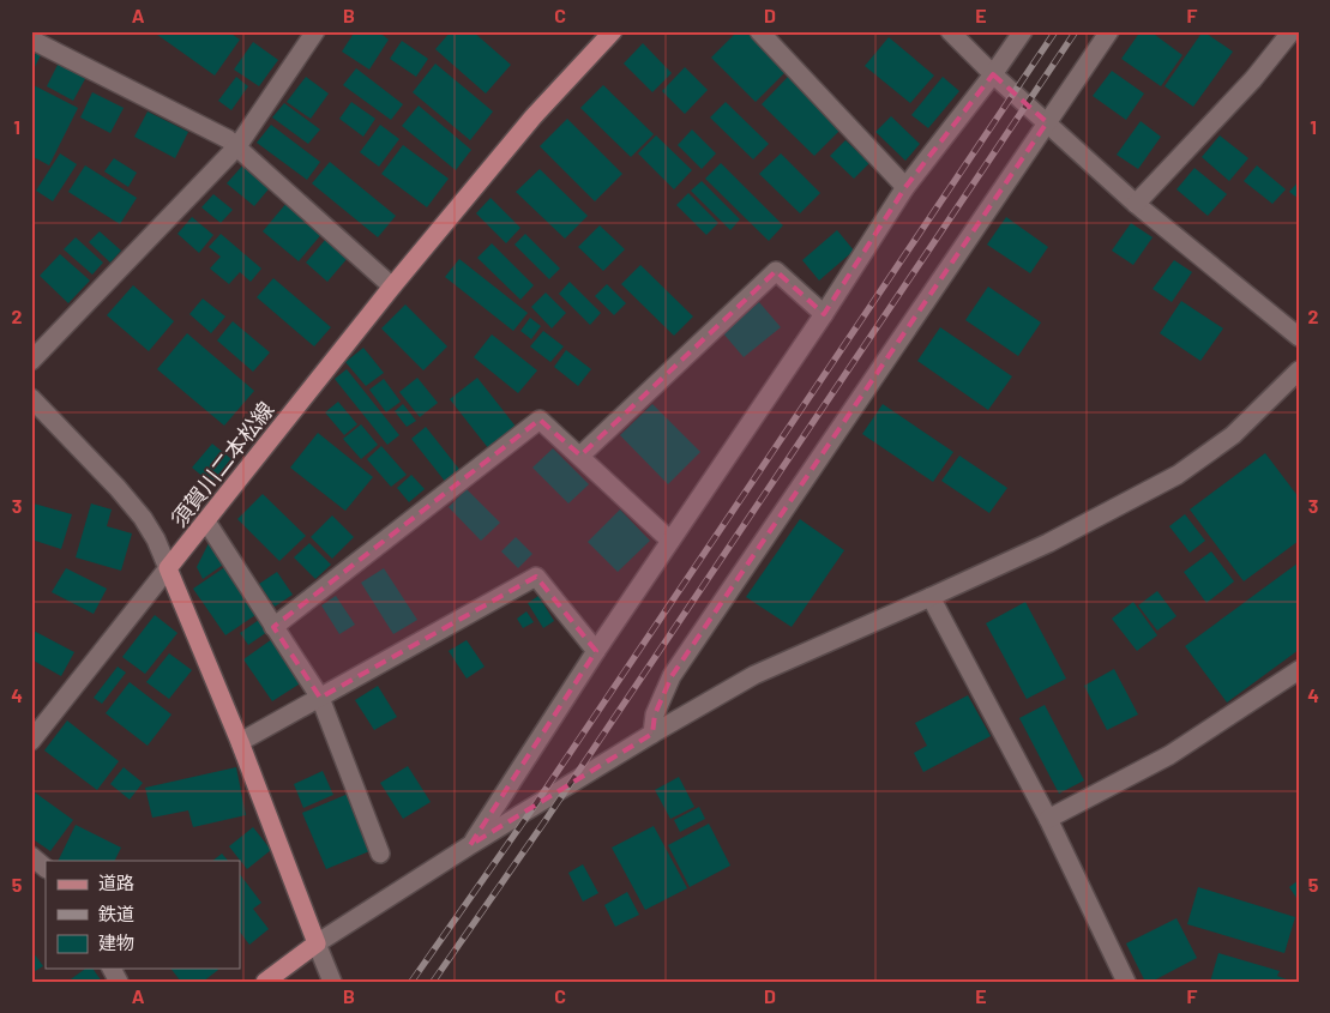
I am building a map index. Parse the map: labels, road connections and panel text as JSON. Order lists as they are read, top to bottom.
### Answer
{
  "streets": {
    "main road": ["須賀川二本松線"]
  },
  "legend": ["道路", "鉄道", "建物"],
  "grid": {
    "columns": [
      "A",
      "B",
      "C",
      "D",
      "E",
      "F"
    ],
    "rows": [
      "1",
      "2",
      "3",
      "4",
      "5"
    ]
  }
}
